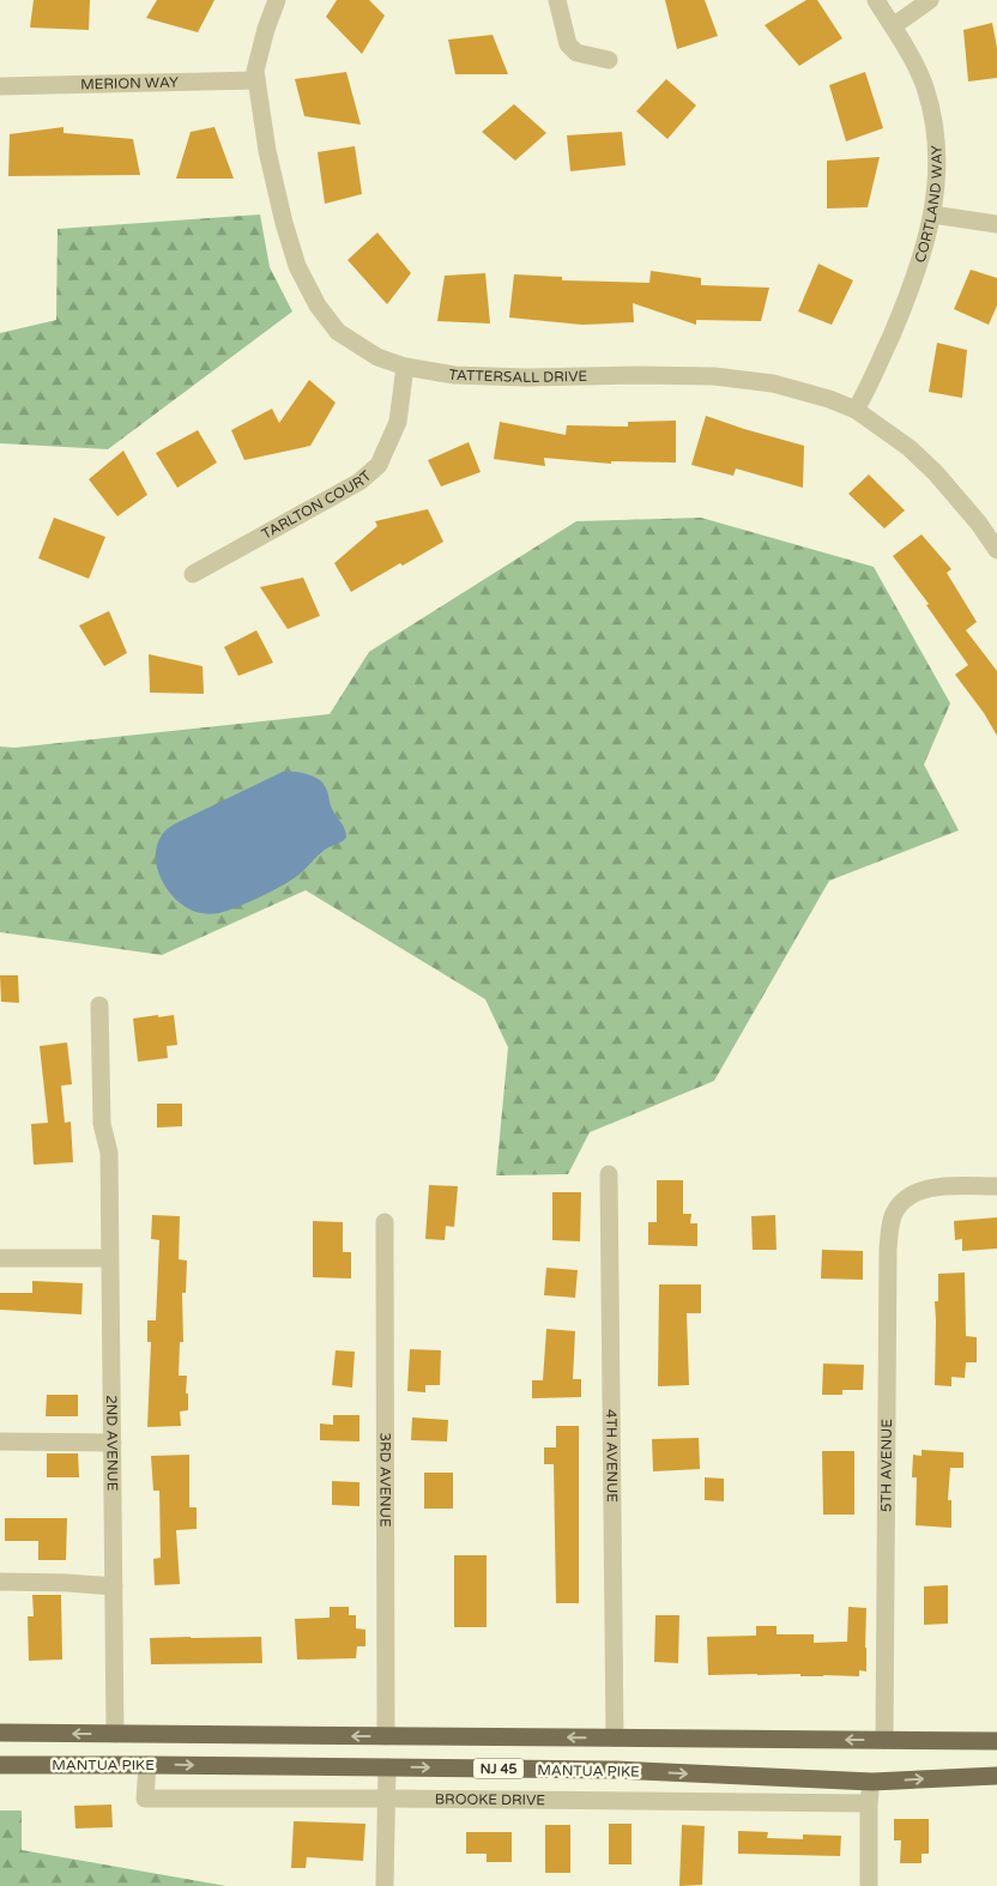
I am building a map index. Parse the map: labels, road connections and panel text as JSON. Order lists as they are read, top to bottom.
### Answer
{
  "streets": {
    "main road": ["MANTUA PIKE", "NJ 45"],
    "street": [
      "MERION WAY",
      "CORTLAND WAY",
      "TATTERSALL DRIVE",
      "TARLTON COURT",
      "2ND AVENUE",
      "4TH AVENUE",
      "5TH AVENUE",
      "3RD AVENUE",
      "BROOKE DRIVE"
    ]
  },
  "crossings": [
    ["MERION WAY", "TATTERSALL DRIVE"],
    ["CORTLAND WAY", "TATTERSALL DRIVE"],
    ["TATTERSALL DRIVE", "TARLTON COURT"],
    ["2ND AVENUE", "MANTUA PIKE"],
    ["4TH AVENUE", "MANTUA PIKE"],
    ["5TH AVENUE", "MANTUA PIKE"],
    ["3RD AVENUE", "MANTUA PIKE"],
    ["MANTUA PIKE", "BROOKE DRIVE"]
  ]
}
